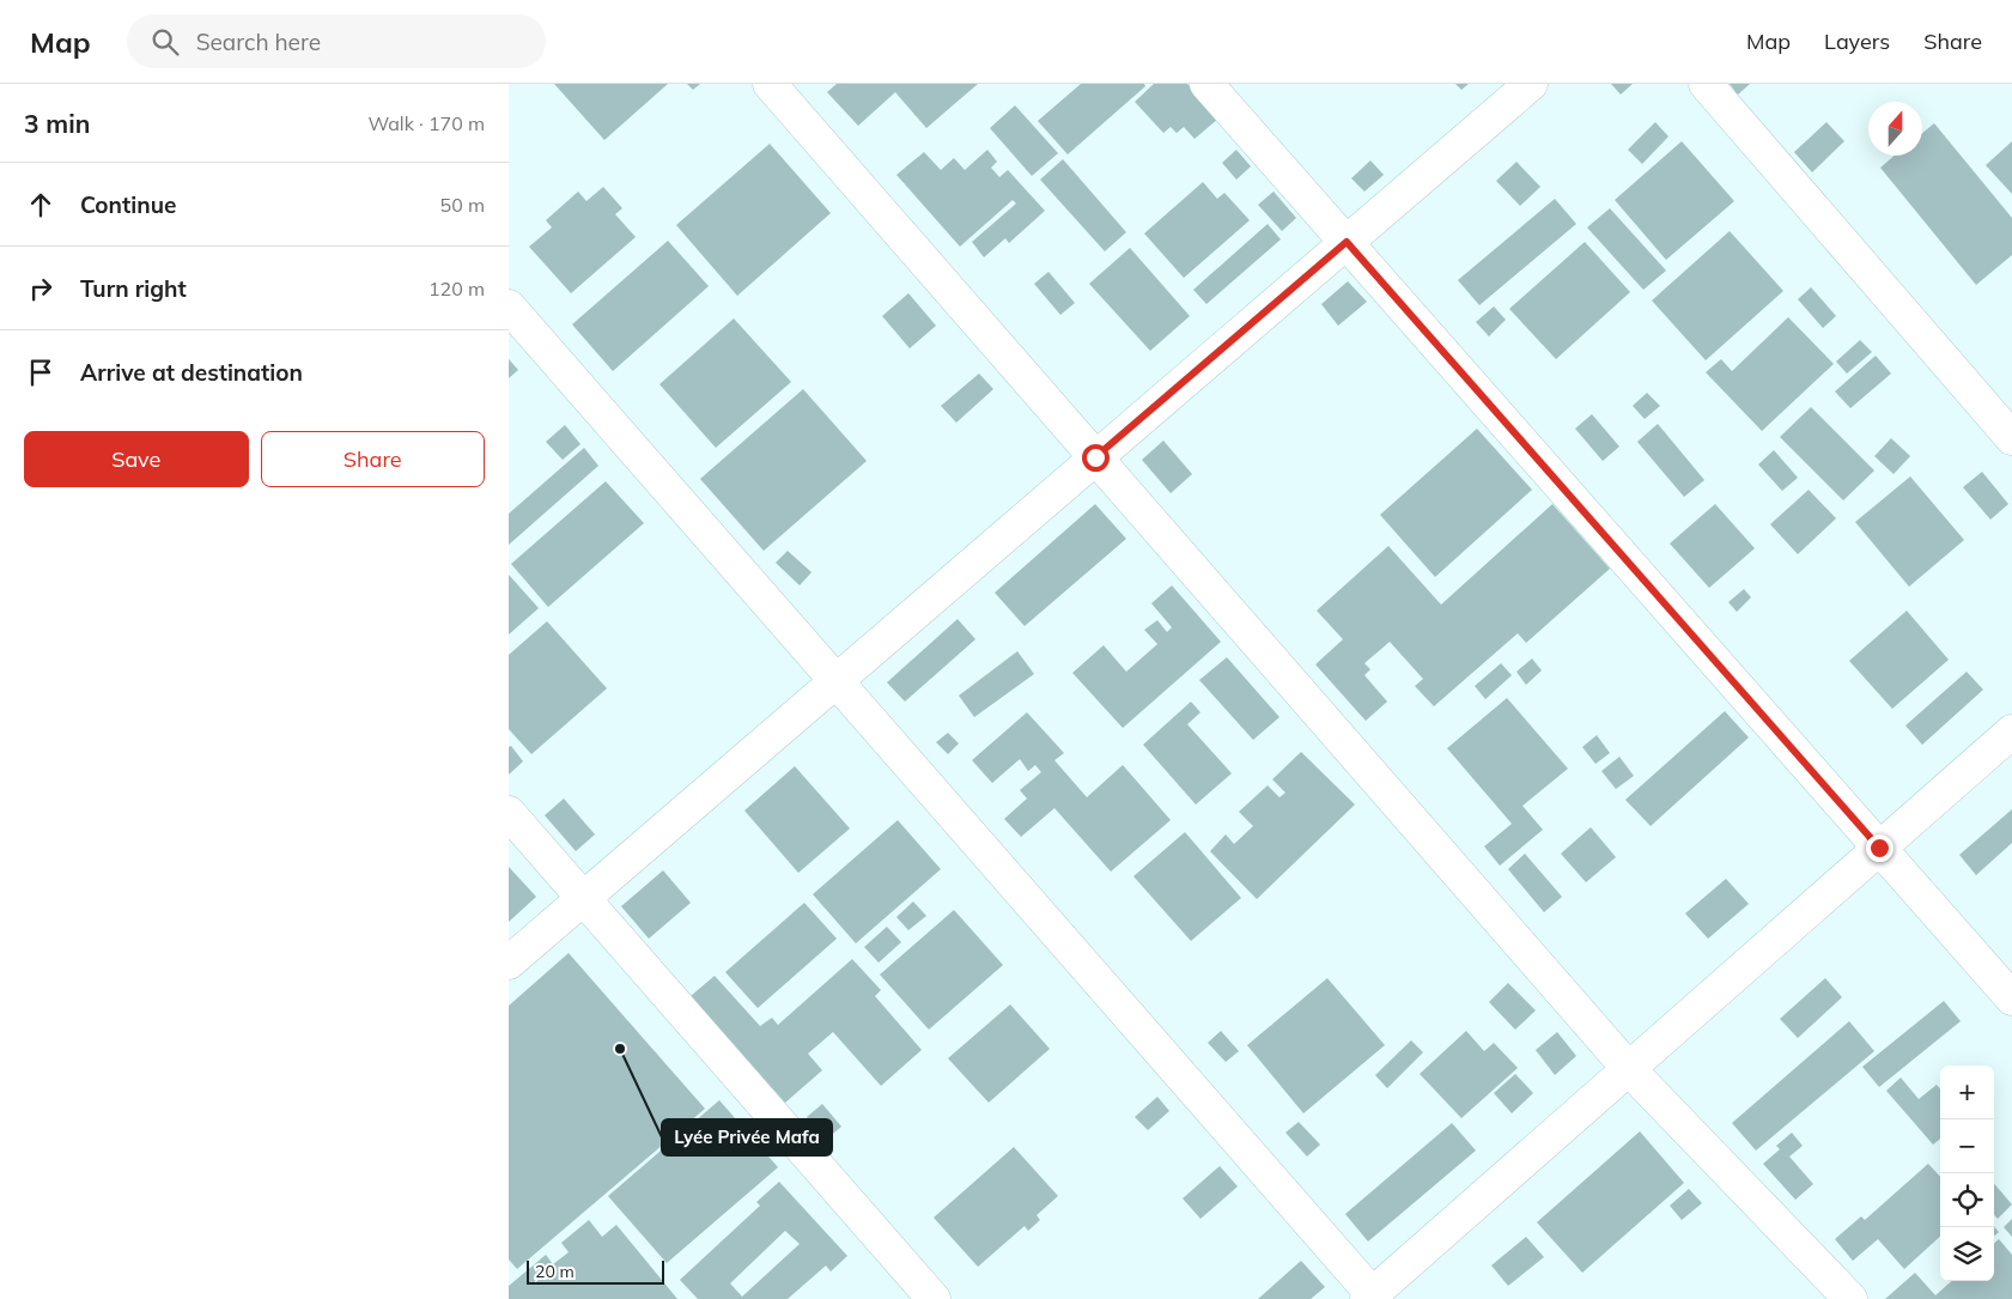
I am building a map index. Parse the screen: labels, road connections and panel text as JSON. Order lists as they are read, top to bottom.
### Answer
{
  "places": ["Lyée Privée Mafa"],
  "scale_bar": "20 m",
  "north": "top",
  "page": {
    "header": "Map",
    "search": "Search here",
    "nav": ["Map", "Layers", "Share"],
    "heading": ["3 min", "Walk · 170 m"],
    "list": [
      ["Continue", "50 m"],
      ["Turn right", "120 m"],
      "Arrive at destination"
    ],
    "buttons": ["Save", "Share"],
    "map_buttons": ["+", "−"],
    "scale": "20 m"
  }
}
